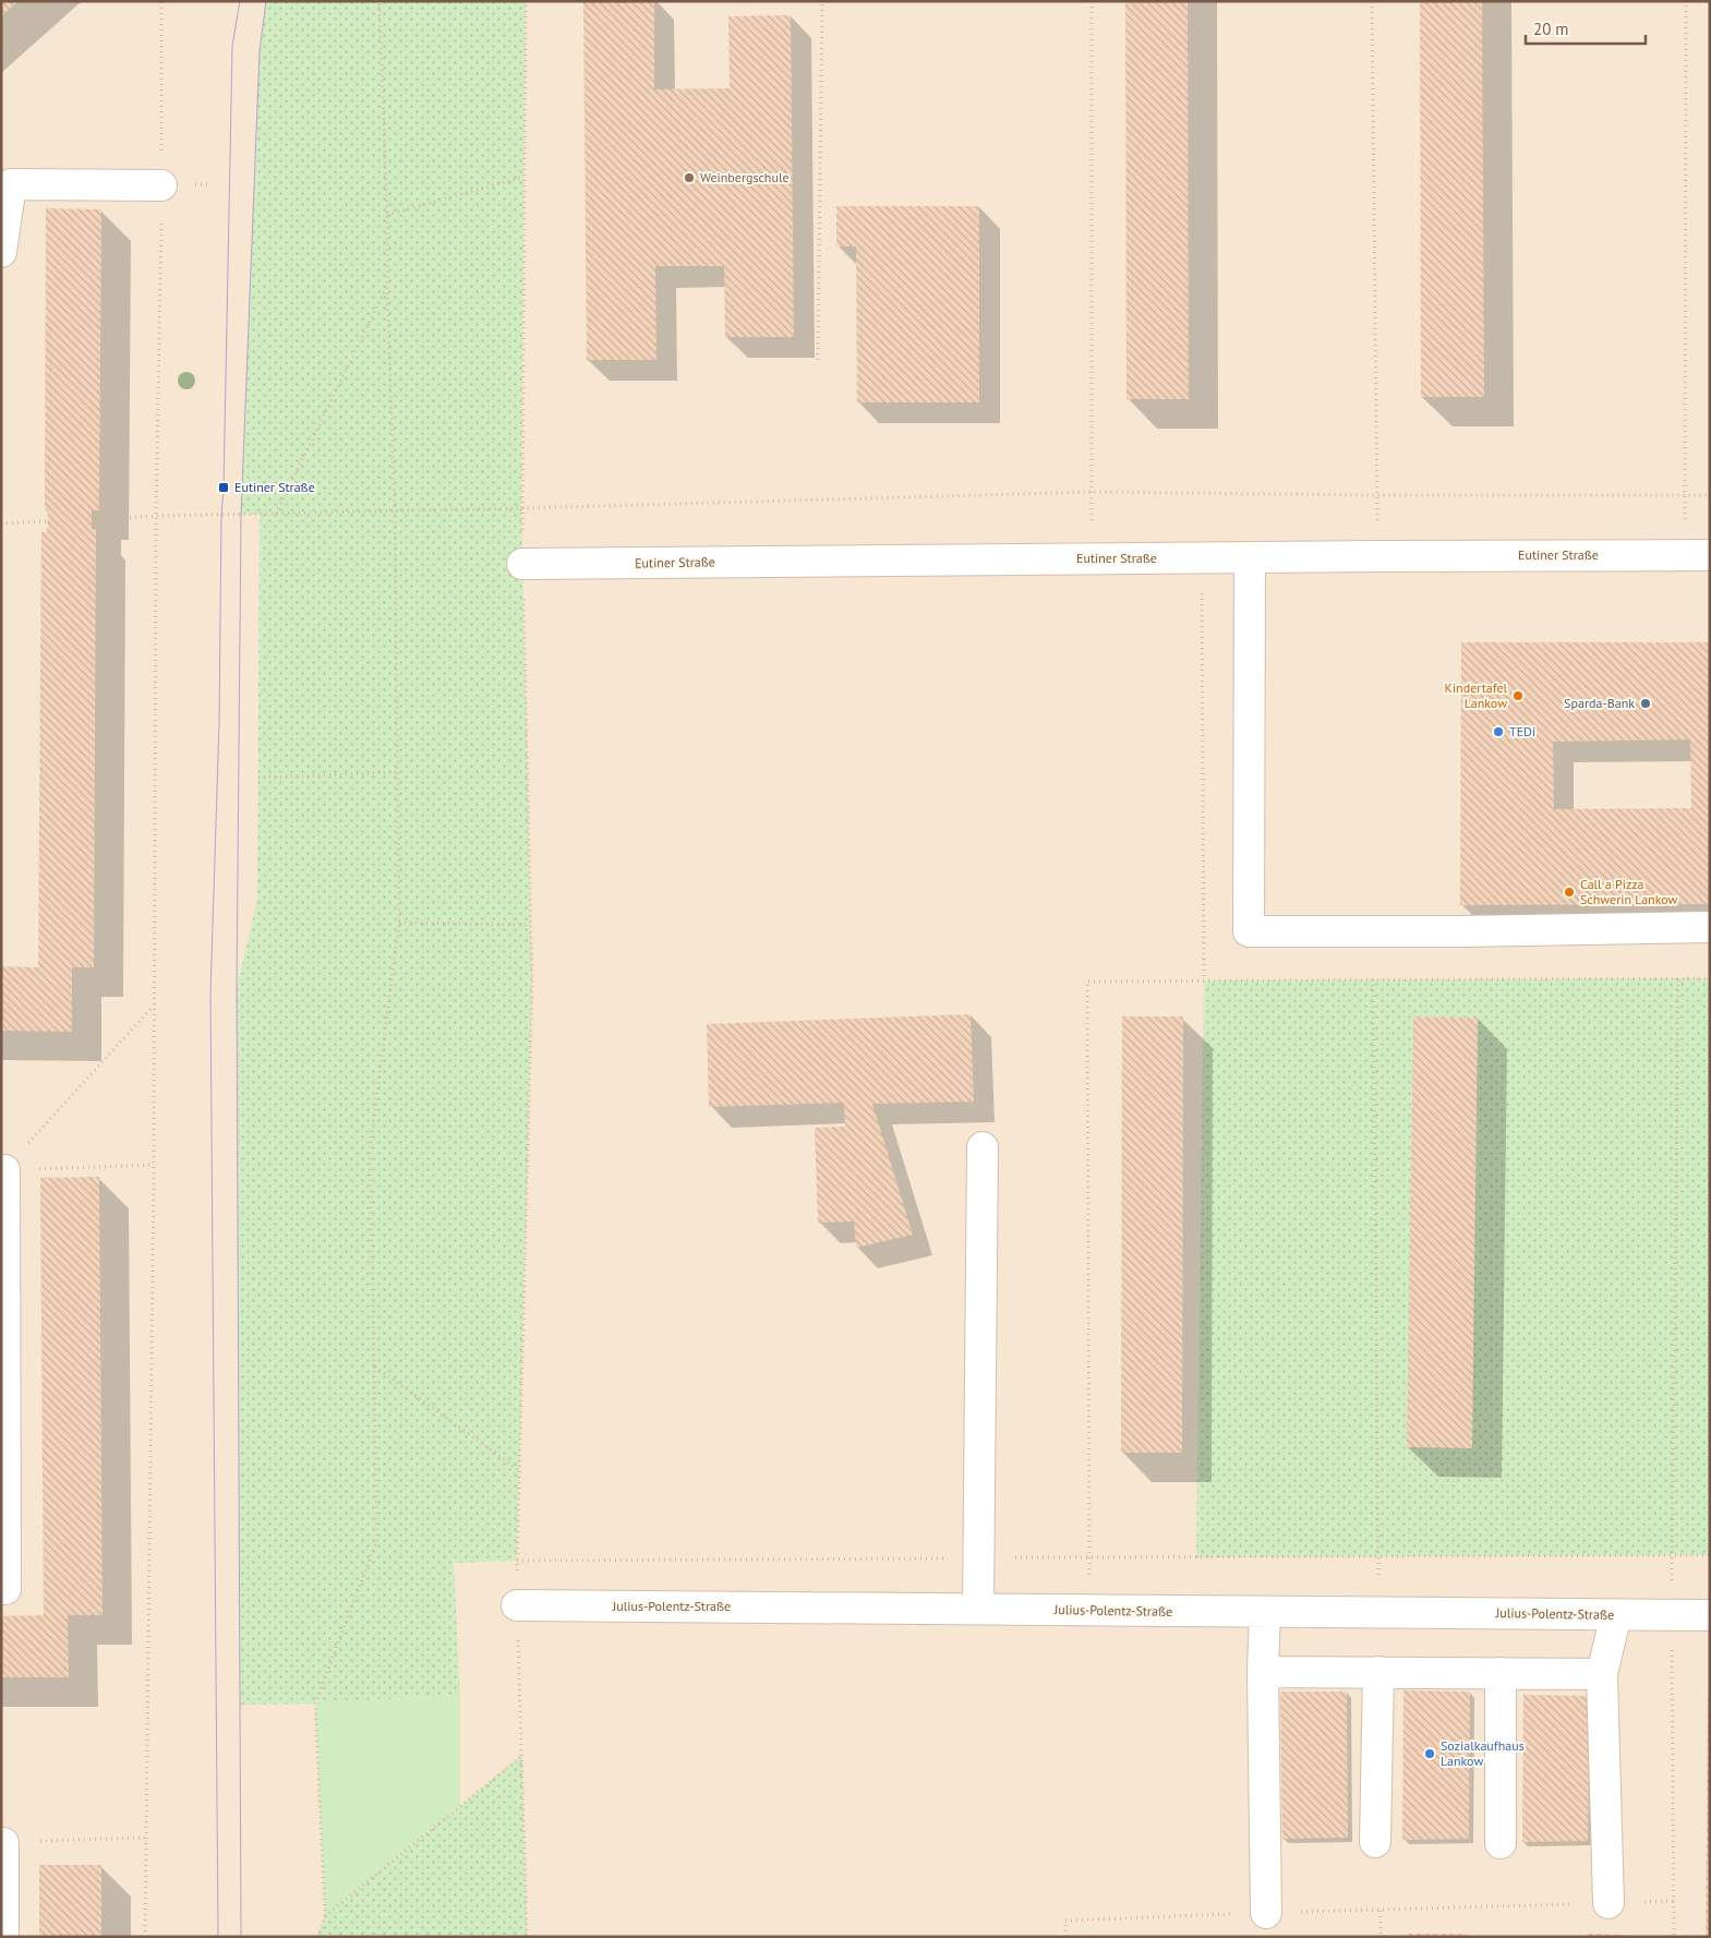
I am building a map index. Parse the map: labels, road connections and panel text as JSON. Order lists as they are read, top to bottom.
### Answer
{
  "streets": {
    "street": ["Eutiner Straße", "Julius-Polentz-Straße"]
  },
  "places": {
    "other": [
      "Weinbergschule",
      "Kindertafel Lankow",
      "Sparda-Bank",
      "TEDi",
      "Call a Pizza Schwerin Lankow",
      "Sozialkaufhaus Lankow"
    ],
    "transit": ["Eutiner Straße"]
  },
  "scale_bar": "20 m"
}
